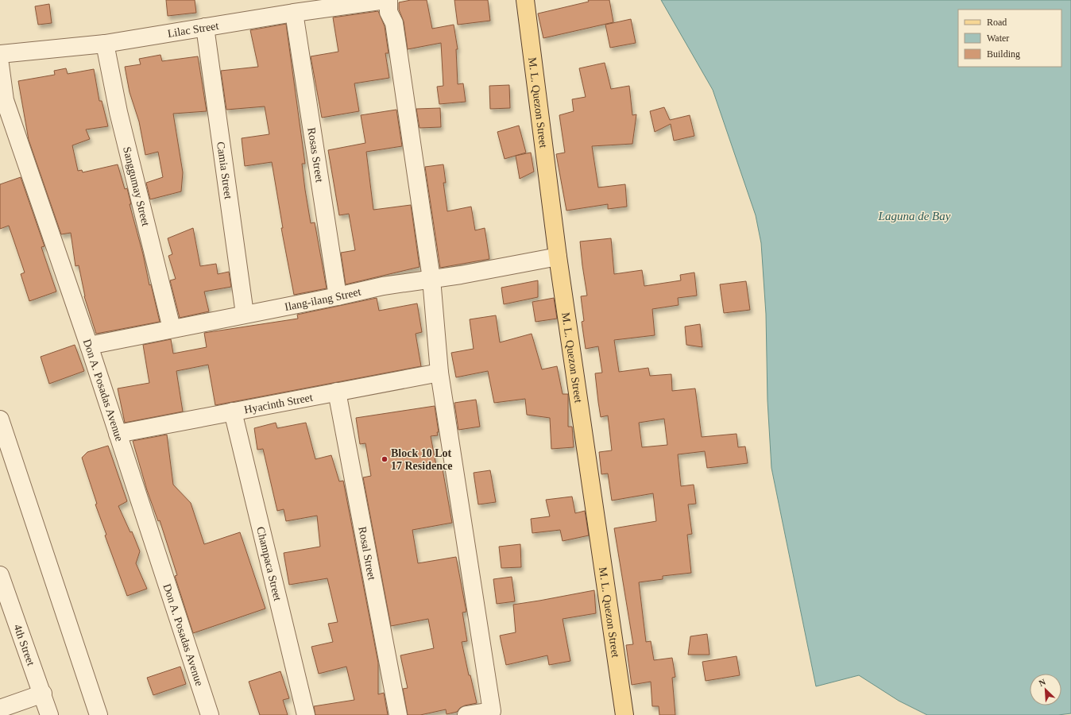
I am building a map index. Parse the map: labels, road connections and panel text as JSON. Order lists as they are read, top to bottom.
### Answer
{
  "streets": {
    "main road": ["M. L. Quezon Street"],
    "street": [
      "Lilac Street",
      "Rosas Street",
      "Camia Street",
      "Sanggumay Street",
      "Ilang-ilang Street",
      "Don A. Posadas Avenue",
      "Hyacinth Street",
      "Rosal Street",
      "Champaca Street",
      "4th Street"
    ]
  },
  "crossings": [
    ["Lilac Street", "Rosas Street"],
    ["Lilac Street", "Camia Street"],
    ["Lilac Street", "Sanggumay Street"],
    ["M. L. Quezon Street", "Ilang-ilang Street"],
    ["Rosas Street", "Ilang-ilang Street"],
    ["Camia Street", "Ilang-ilang Street"],
    ["Sanggumay Street", "Ilang-ilang Street"],
    ["Ilang-ilang Street", "Don A. Posadas Avenue"],
    ["Don A. Posadas Avenue", "Hyacinth Street"],
    ["Hyacinth Street", "Rosal Street"],
    ["Hyacinth Street", "Champaca Street"]
  ],
  "water": ["Laguna de Bay"],
  "places": ["Block 10 Lot 17 Residence"],
  "legend": ["Road", "Water", "Building"],
  "north": "top left"
}
